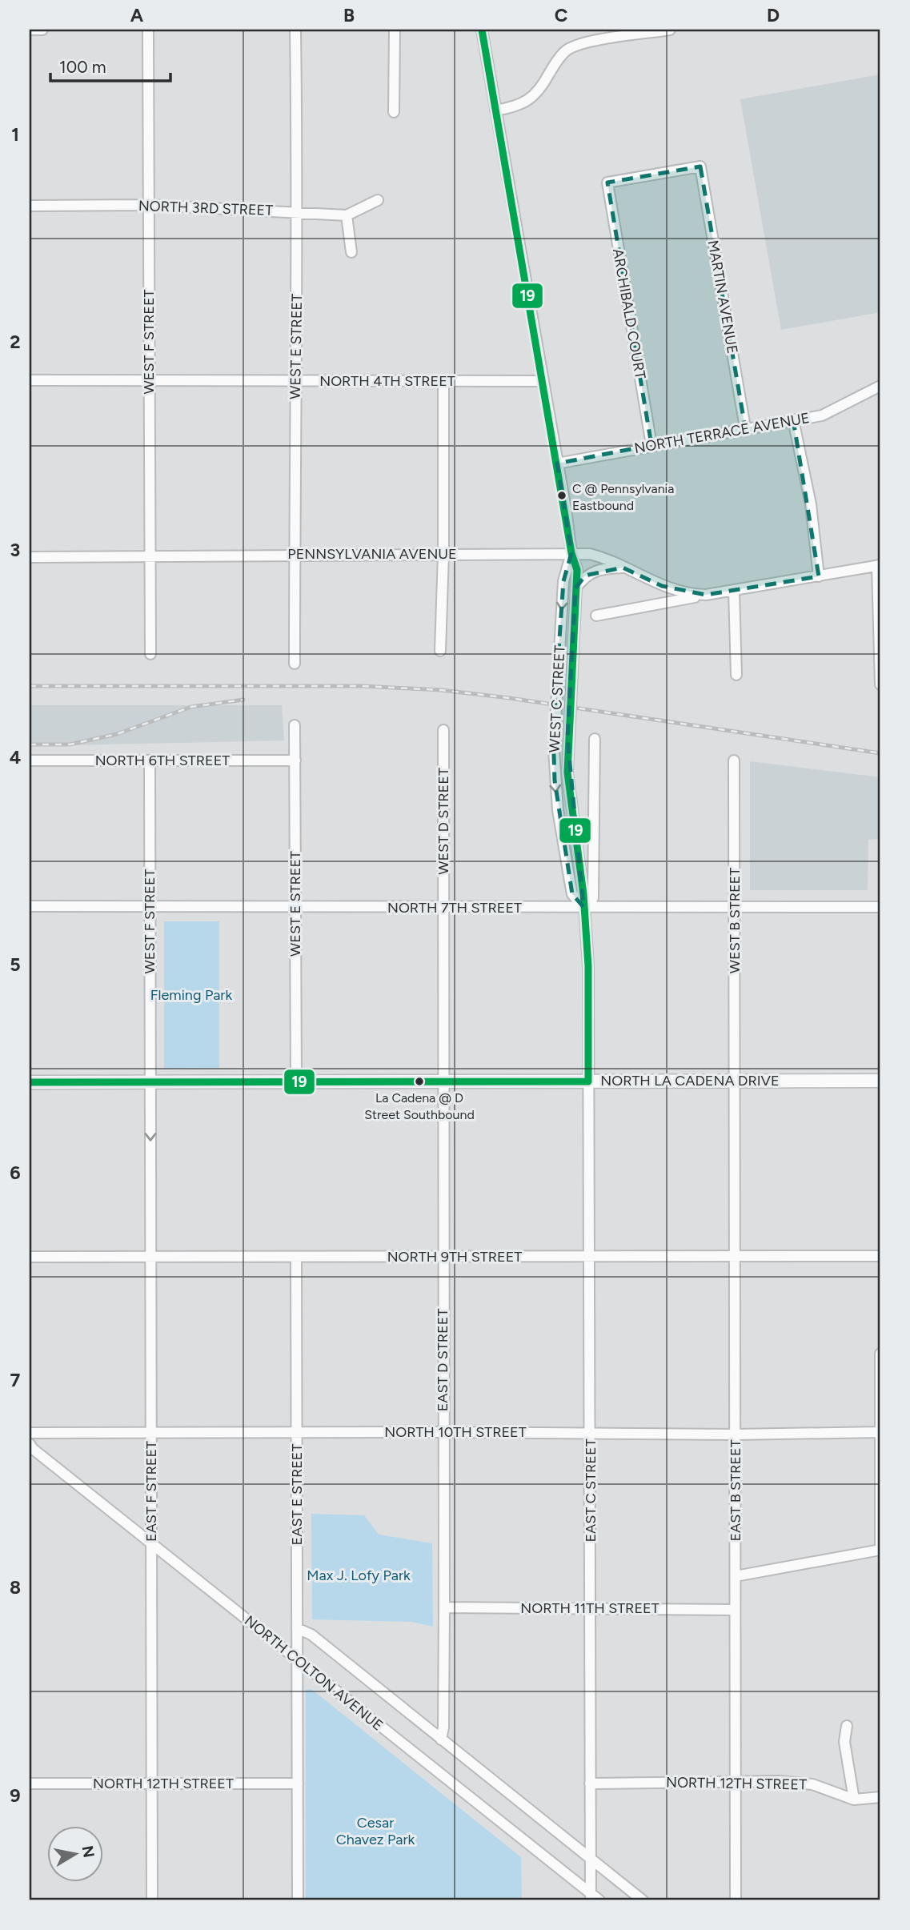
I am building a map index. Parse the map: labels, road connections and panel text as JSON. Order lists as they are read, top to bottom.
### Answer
{
  "streets": {
    "main road": ["NORTH LA CADENA DRIVE"],
    "street": [
      "NORTH 3RD STREET",
      "MARTIN AVENUE",
      "ARCHIBALD COURT",
      "WEST F STREET",
      "WEST E STREET",
      "NORTH 4TH STREET",
      "NORTH TERRACE AVENUE",
      "PENNSYLVANIA AVENUE",
      "WEST C STREET",
      "NORTH 6TH STREET",
      "WEST D STREET",
      "NORTH 7TH STREET",
      "WEST B STREET",
      "NORTH 9TH STREET",
      "EAST D STREET",
      "NORTH 10TH STREET",
      "EAST C STREET",
      "EAST B STREET",
      "EAST F STREET",
      "EAST E STREET",
      "NORTH 11TH STREET",
      "NORTH COLTON AVENUE",
      "NORTH 12TH STREET"
    ]
  },
  "crossings": [
    ["NORTH 3RD STREET", "WEST F STREET"],
    ["NORTH 3RD STREET", "WEST E STREET"],
    ["MARTIN AVENUE", "ARCHIBALD COURT"],
    ["MARTIN AVENUE", "NORTH TERRACE AVENUE"],
    ["ARCHIBALD COURT", "NORTH TERRACE AVENUE"],
    ["WEST F STREET", "NORTH 4TH STREET"],
    ["WEST F STREET", "PENNSYLVANIA AVENUE"],
    ["WEST F STREET", "NORTH 6TH STREET"],
    ["WEST F STREET", "NORTH 7TH STREET"],
    ["WEST F STREET", "NORTH LA CADENA DRIVE"],
    ["WEST F STREET", "EAST F STREET"],
    ["WEST E STREET", "NORTH 4TH STREET"],
    ["WEST E STREET", "PENNSYLVANIA AVENUE"],
    ["WEST E STREET", "NORTH 6TH STREET"],
    ["WEST E STREET", "NORTH 7TH STREET"],
    ["WEST E STREET", "NORTH LA CADENA DRIVE"],
    ["NORTH 4TH STREET", "WEST C STREET"],
    ["NORTH TERRACE AVENUE", "WEST C STREET"],
    ["PENNSYLVANIA AVENUE", "WEST C STREET"],
    ["WEST C STREET", "NORTH 7TH STREET"],
    ["WEST C STREET", "NORTH LA CADENA DRIVE"],
    ["WEST C STREET", "EAST C STREET"],
    ["WEST D STREET", "NORTH 7TH STREET"],
    ["WEST D STREET", "NORTH LA CADENA DRIVE"],
    ["WEST D STREET", "EAST D STREET"],
    ["NORTH 7TH STREET", "WEST B STREET"],
    ["WEST B STREET", "NORTH LA CADENA DRIVE"],
    ["WEST B STREET", "EAST B STREET"],
    ["NORTH LA CADENA DRIVE", "EAST D STREET"],
    ["NORTH LA CADENA DRIVE", "EAST C STREET"],
    ["NORTH LA CADENA DRIVE", "EAST B STREET"],
    ["NORTH LA CADENA DRIVE", "EAST F STREET"],
    ["NORTH 9TH STREET", "EAST D STREET"],
    ["NORTH 9TH STREET", "EAST C STREET"],
    ["NORTH 9TH STREET", "EAST B STREET"],
    ["NORTH 9TH STREET", "EAST F STREET"],
    ["NORTH 9TH STREET", "EAST E STREET"],
    ["EAST D STREET", "NORTH 10TH STREET"],
    ["EAST D STREET", "NORTH 11TH STREET"],
    ["EAST D STREET", "NORTH COLTON AVENUE"],
    ["NORTH 10TH STREET", "EAST C STREET"],
    ["NORTH 10TH STREET", "EAST B STREET"],
    ["NORTH 10TH STREET", "EAST F STREET"],
    ["NORTH 10TH STREET", "EAST E STREET"],
    ["EAST C STREET", "NORTH 11TH STREET"],
    ["EAST C STREET", "NORTH COLTON AVENUE"],
    ["EAST C STREET", "NORTH 12TH STREET"],
    ["EAST B STREET", "NORTH 11TH STREET"],
    ["EAST B STREET", "NORTH 12TH STREET"],
    ["EAST F STREET", "NORTH COLTON AVENUE"],
    ["EAST F STREET", "NORTH 12TH STREET"],
    ["EAST E STREET", "NORTH COLTON AVENUE"],
    ["EAST E STREET", "NORTH 12TH STREET"]
  ],
  "parks": ["Fleming Park", "Max J. Lofy Park", "Cesar Chavez Park"],
  "places": ["C @ Pennsylvania Eastbound", "La Cadena @ D Street Southbound"],
  "lines": ["transit line 19"],
  "scale_bar": "100 m",
  "north": "right",
  "grid": {
    "columns": [
      "A",
      "B",
      "C",
      "D"
    ],
    "rows": [
      "1",
      "2",
      "3",
      "4",
      "5",
      "6",
      "7",
      "8",
      "9"
    ]
  }
}
